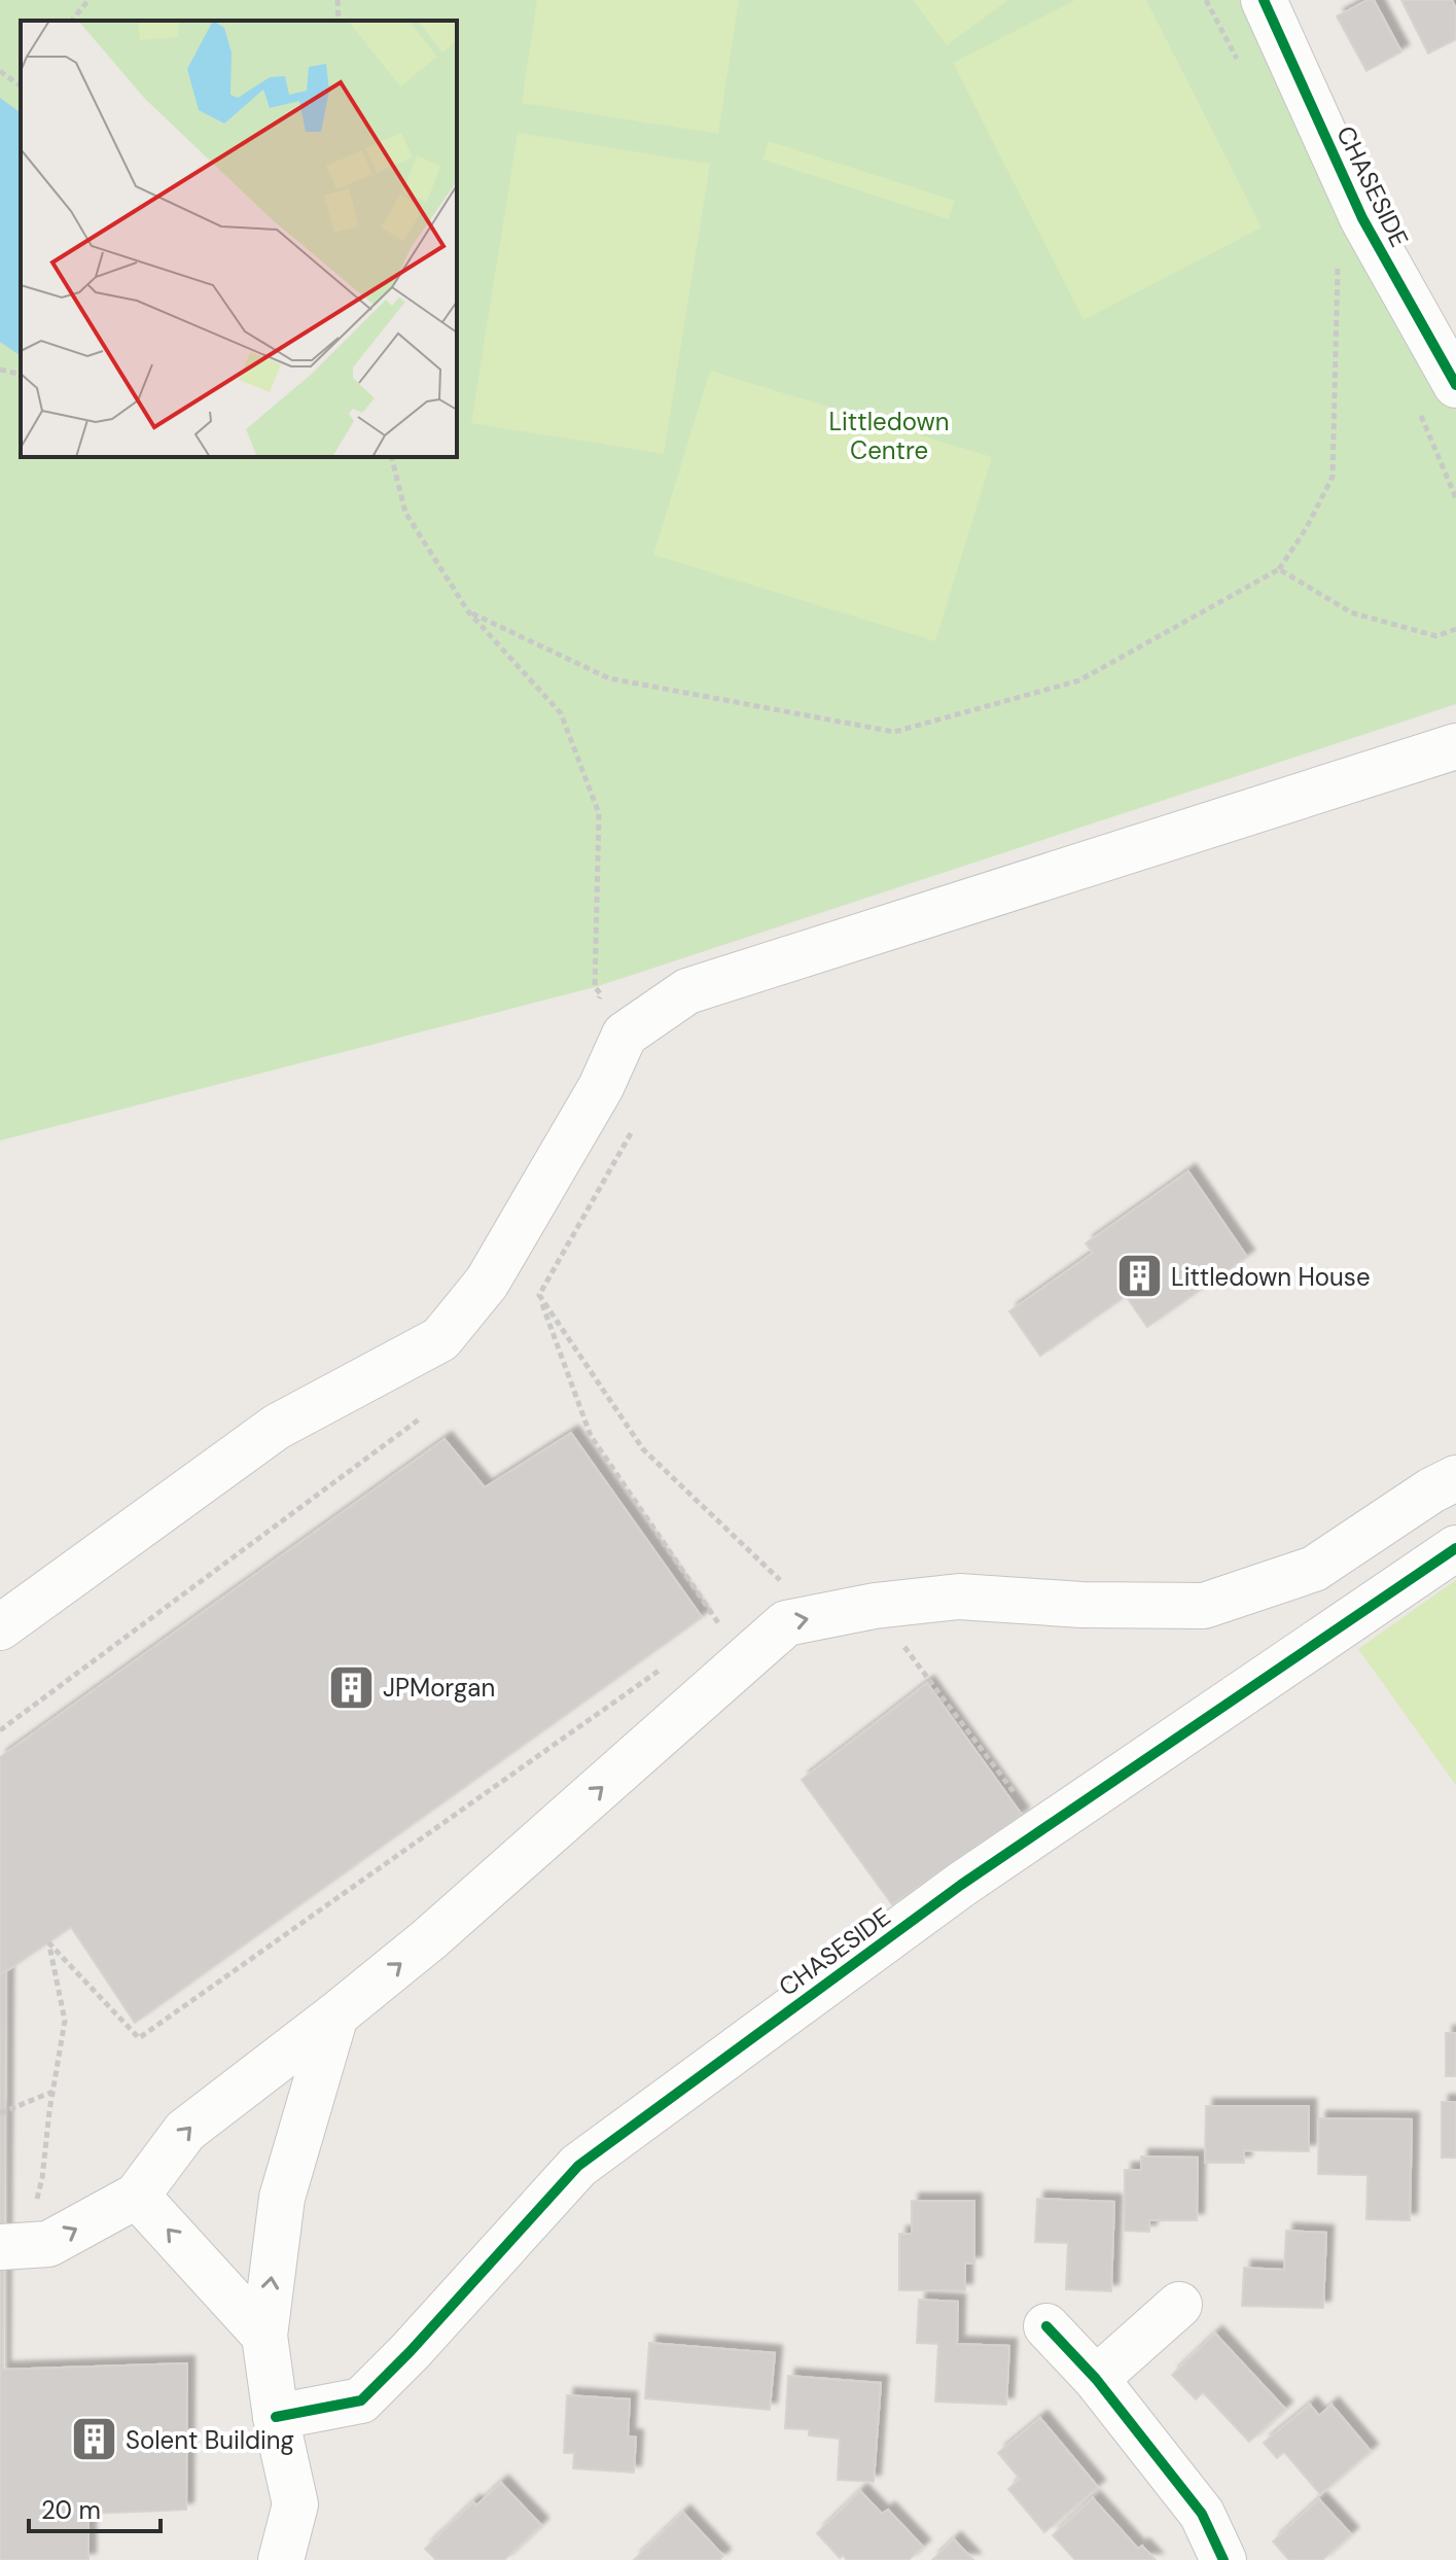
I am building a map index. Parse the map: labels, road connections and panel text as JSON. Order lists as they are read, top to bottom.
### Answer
{
  "streets": {
    "street": ["CHASESIDE"]
  },
  "parks": ["Littledown Centre"],
  "places": {
    "building": ["Littledown House", "JPMorgan", "Solent Building"]
  },
  "scale_bar": "20 m"
}
